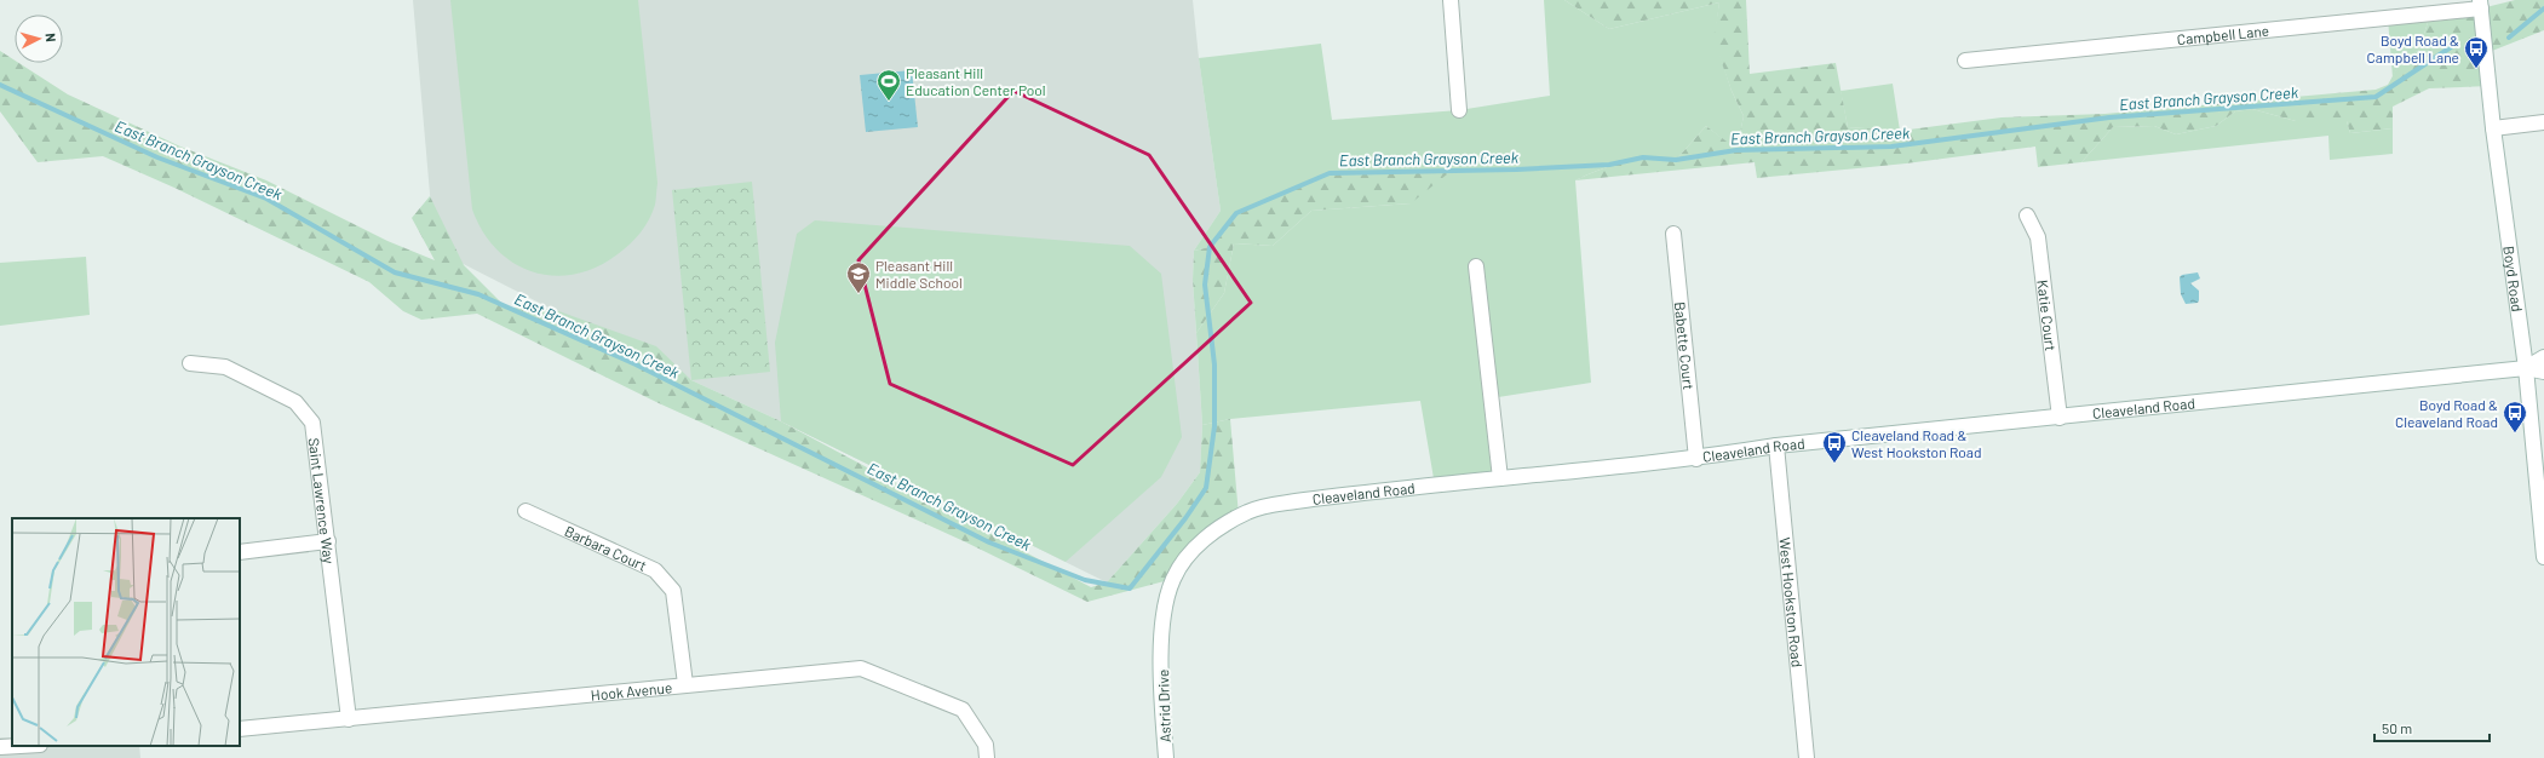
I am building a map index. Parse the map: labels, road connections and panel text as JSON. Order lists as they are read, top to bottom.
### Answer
{
  "streets": {
    "street": [
      "Campbell Lane",
      "Boyd Road",
      "Katie Court",
      "Babette Court",
      "Cleaveland Road",
      "Saint Lawrence Way",
      "Barbara Court",
      "West Hookston Road",
      "Hook Avenue",
      "Astrid Drive"
    ]
  },
  "crossings": [
    ["Campbell Lane", "Boyd Road"],
    ["Boyd Road", "Cleaveland Road"],
    ["Katie Court", "Cleaveland Road"],
    ["Babette Court", "Cleaveland Road"],
    ["Cleaveland Road", "West Hookston Road"],
    ["Cleaveland Road", "Astrid Drive"],
    ["Saint Lawrence Way", "Hook Avenue"],
    ["Barbara Court", "Hook Avenue"]
  ],
  "water": ["East Branch Grayson Creek"],
  "places": {
    "bus stop": ["Boyd Road & Campbell Lane", "Boyd Road & Cleaveland Road", "Cleaveland Road & West Hookston Road"],
    "sports": ["Pleasant Hill Education Center Pool"],
    "school or university": ["Pleasant Hill Middle School"]
  },
  "scale_bar": "50 m",
  "north": "right"
}
